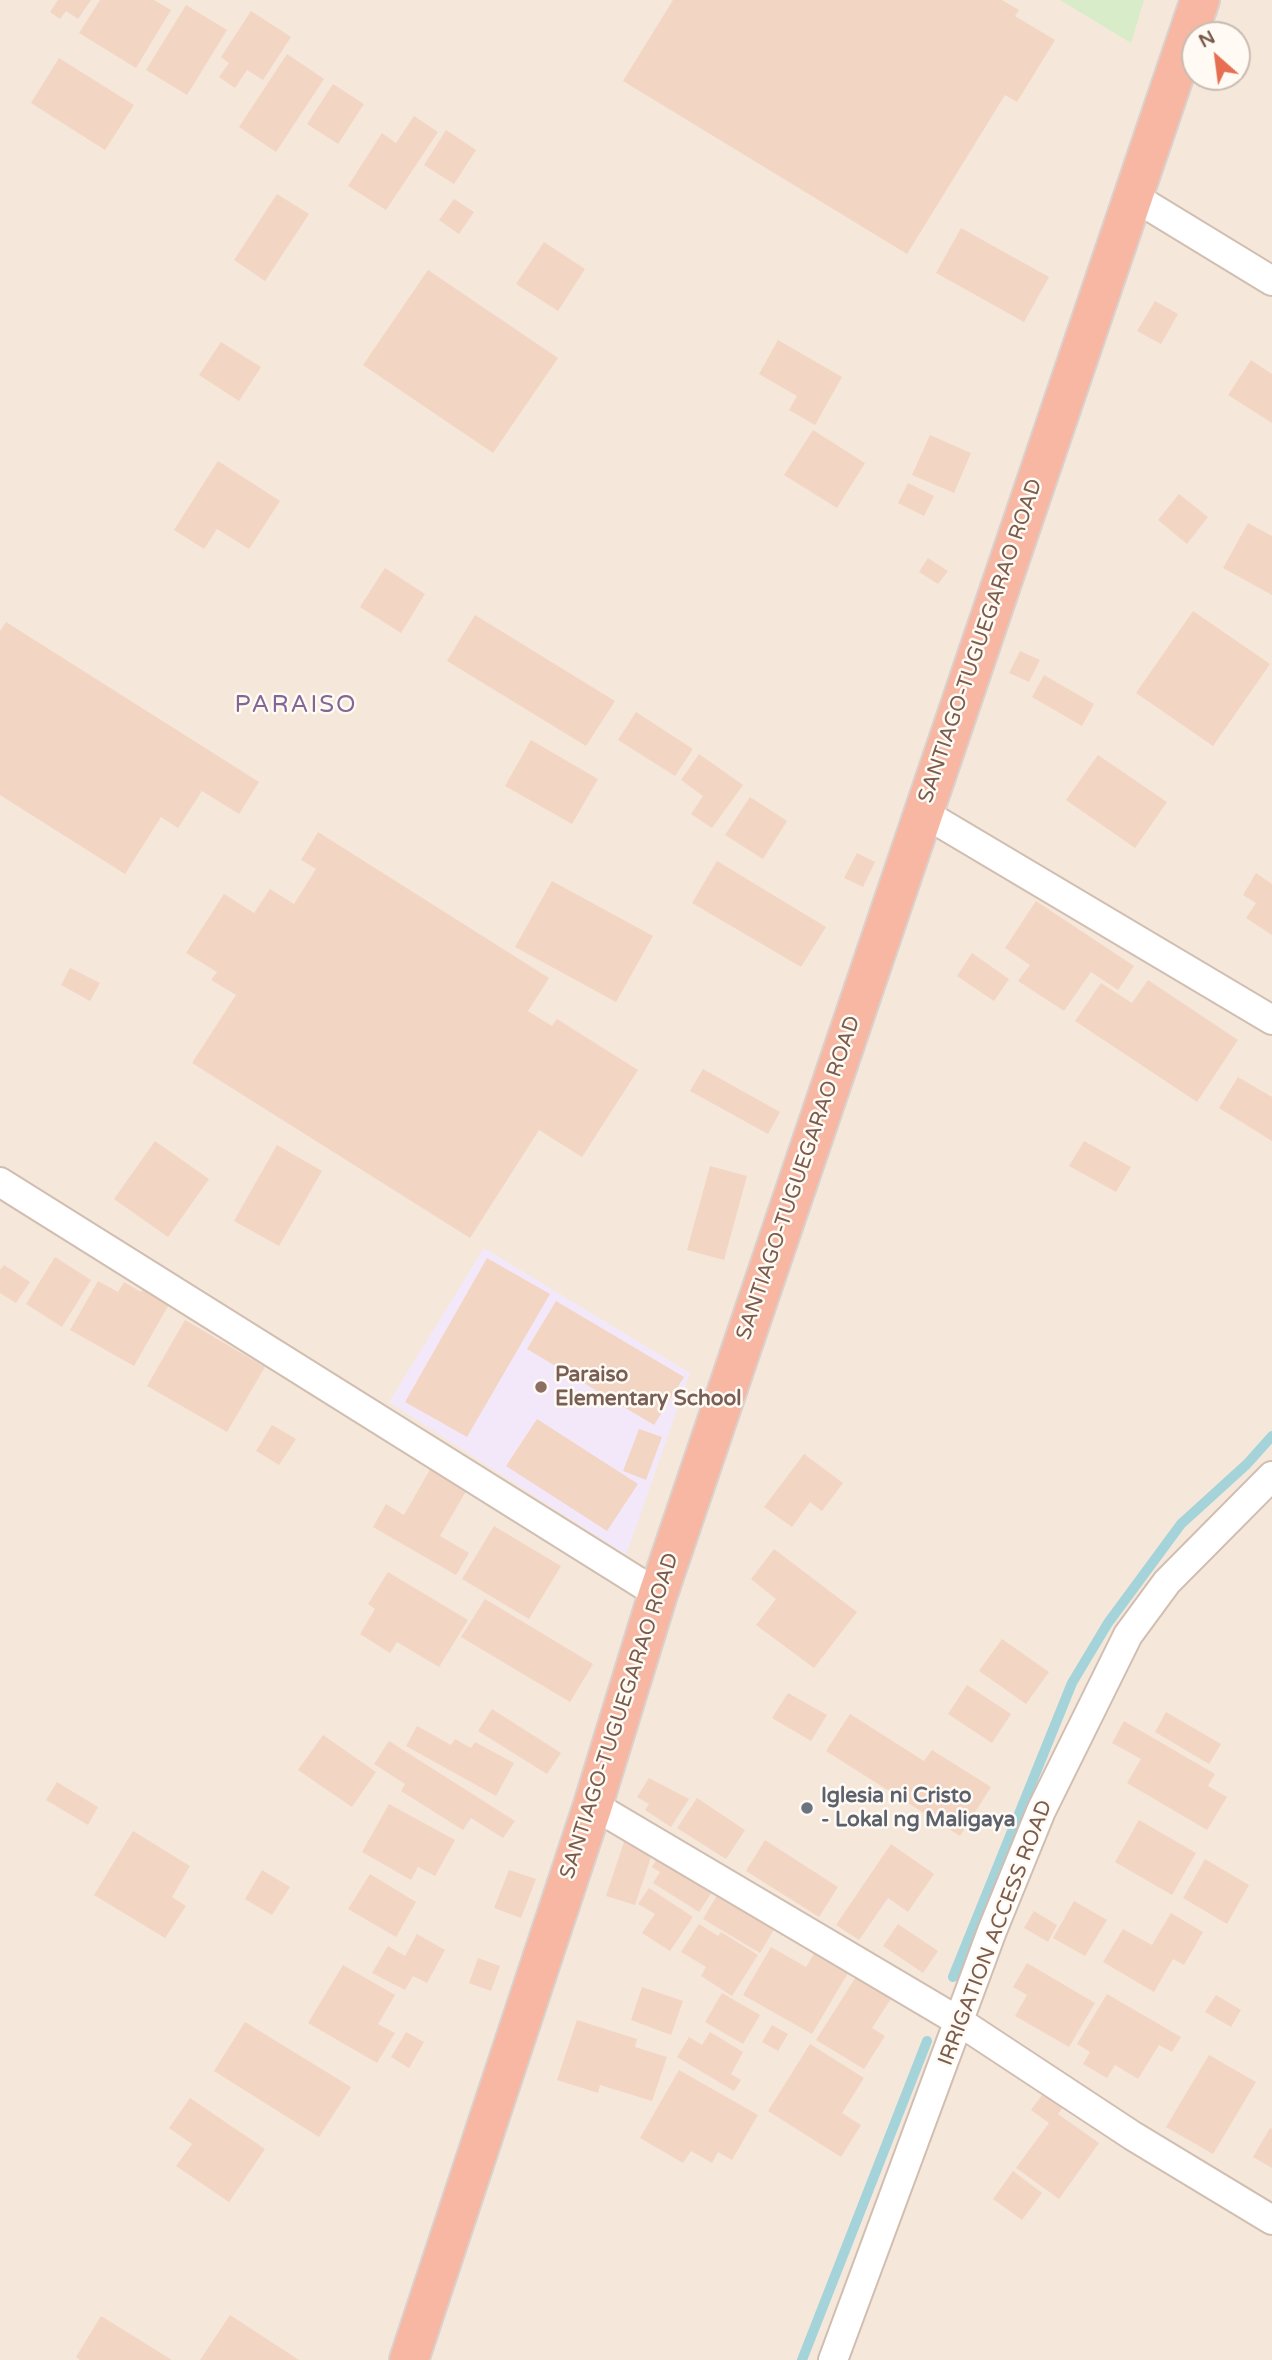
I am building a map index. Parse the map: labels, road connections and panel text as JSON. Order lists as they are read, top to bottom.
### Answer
{
  "streets": {
    "highway": ["SANTIAGO-TUGUEGARAO ROAD"],
    "street": ["IRRIGATION ACCESS ROAD"]
  },
  "districts": ["PARAISO"],
  "places": ["Paraiso Elementary School", "Iglesia ni Cristo - Lokal ng Maligaya"],
  "north": "top left"
}
